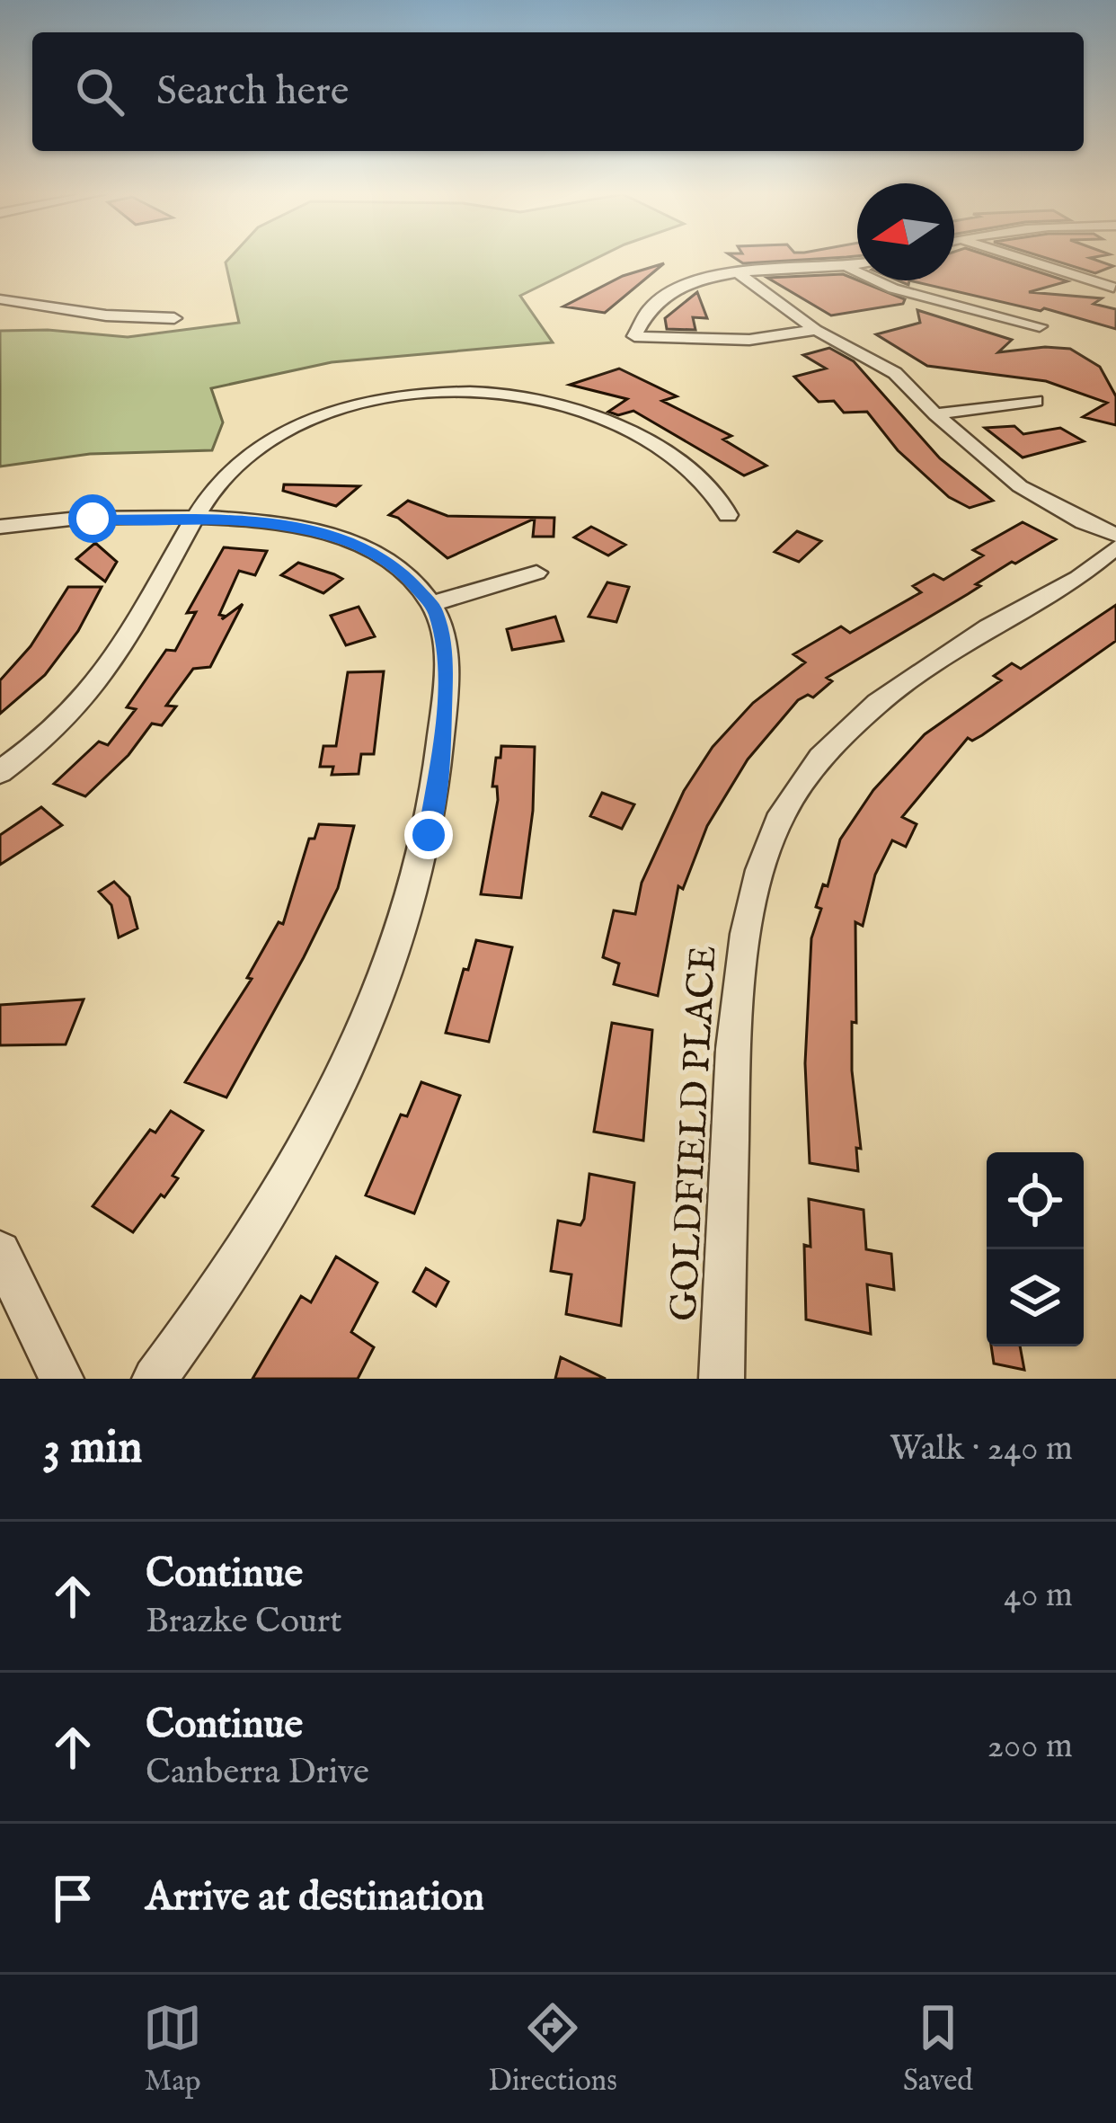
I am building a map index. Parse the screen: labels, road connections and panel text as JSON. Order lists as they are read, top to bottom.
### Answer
{
  "streets": {
    "street": ["GOLDFIELD PLACE"]
  },
  "north": "left",
  "page": {
    "search": "Search here",
    "heading": ["3 min", "Walk · 240 m"],
    "list": [
      ["Continue", "Brazke Court", "40 m"],
      ["Continue", "Canberra Drive", "200 m"],
      "Arrive at destination"
    ],
    "nav": ["Map", "Directions", "Saved"]
  }
}
